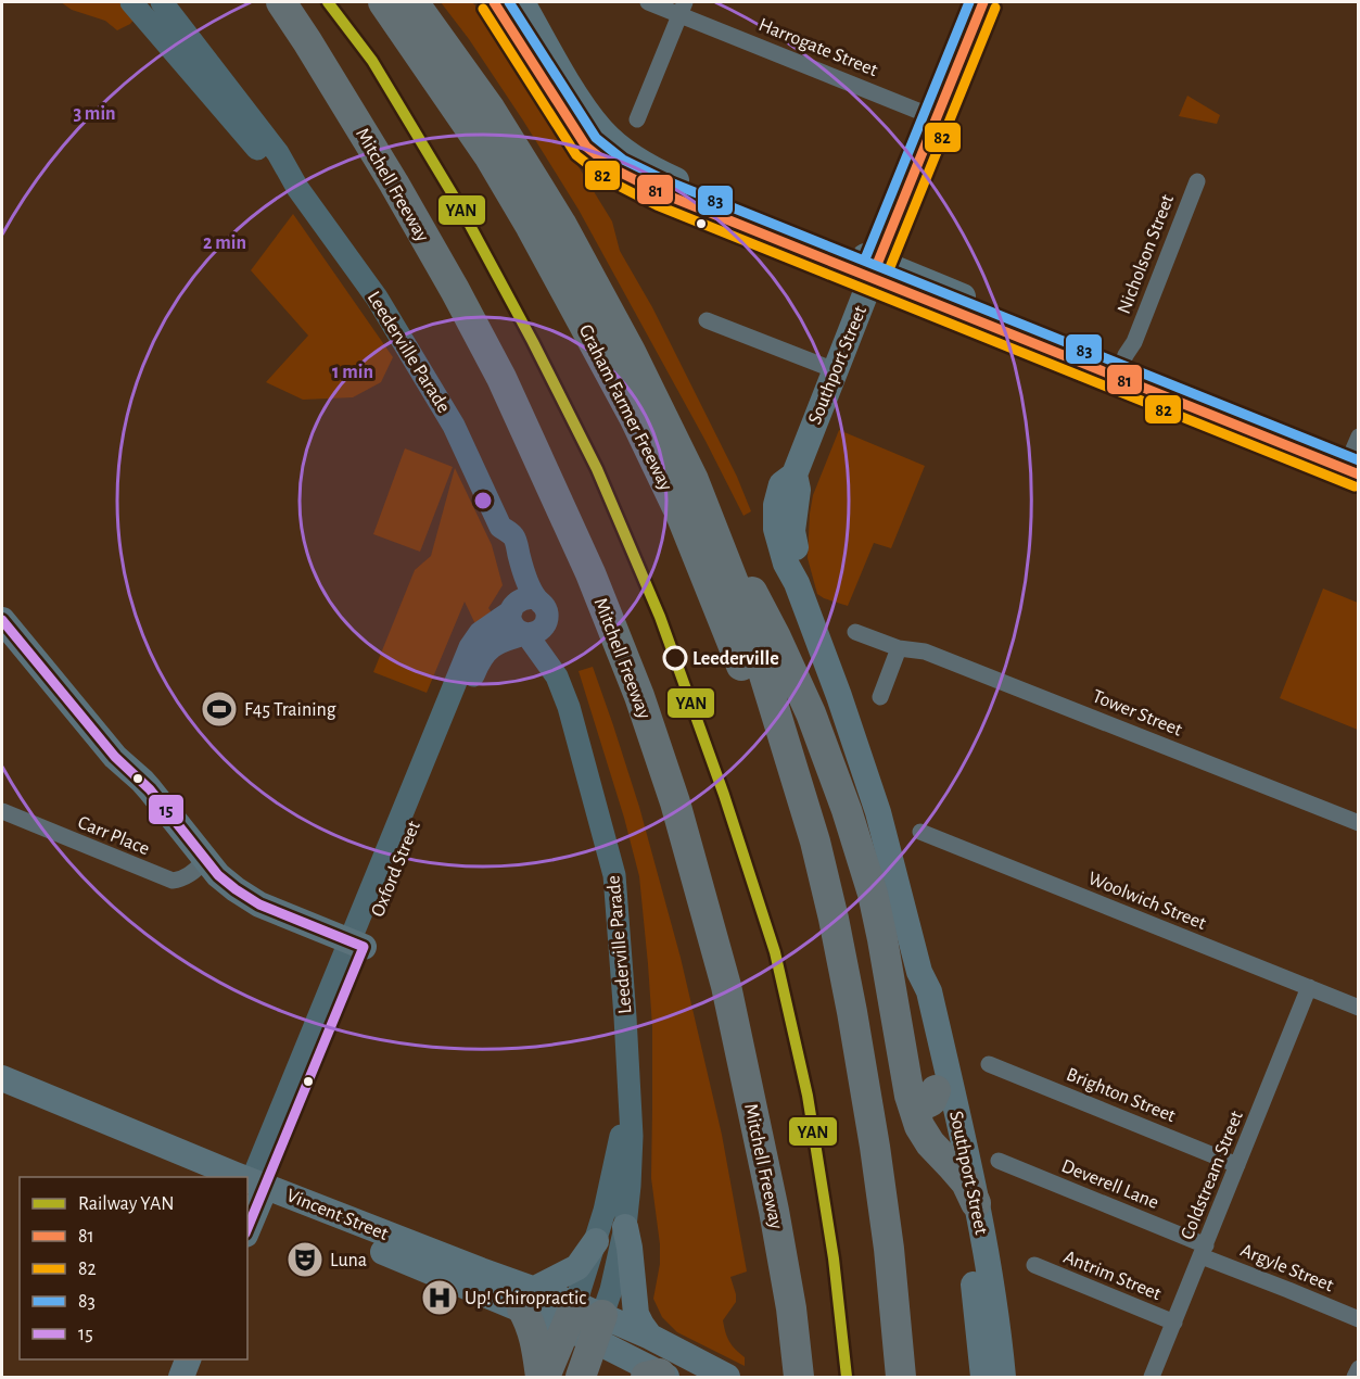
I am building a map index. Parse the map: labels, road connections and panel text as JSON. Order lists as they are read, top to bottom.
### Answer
{
  "streets": {
    "highway": ["Mitchell Freeway", "Graham Farmer Freeway"],
    "main road": [
      "Leederville Parade",
      "Southport Street",
      "Oxford Street",
      "Vincent Street"
    ],
    "street": [
      "Harrogate Street",
      "Nicholson Street",
      "Tower Street",
      "Carr Place",
      "Woolwich Street",
      "Brighton Street",
      "Coldstream Street",
      "Deverell Lane",
      "Argyle Street",
      "Antrim Street"
    ]
  },
  "crossings": [
    ["Harrogate Street", "Southport Street"],
    ["Leederville Parade", "Oxford Street"],
    ["Leederville Parade", "Vincent Street"],
    ["Woolwich Street", "Coldstream Street"],
    ["Brighton Street", "Coldstream Street"],
    ["Coldstream Street", "Deverell Lane"],
    ["Coldstream Street", "Argyle Street"],
    ["Coldstream Street", "Antrim Street"],
    ["Deverell Lane", "Argyle Street"]
  ],
  "places": {
    "other": ["Leederville"],
    "sports": ["F45 Training"],
    "theatre": ["Luna"],
    "hospital": ["Up! Chiropractic"]
  },
  "lines": [
    "rail line YAN",
    "transit line 81",
    "transit line 83",
    "transit line 82",
    "transit line 15"
  ],
  "legend": [
    "Railway YAN",
    "81",
    "82",
    "83",
    "15"
  ],
  "rings": ["3 min", "2 min", "1 min"]
}
